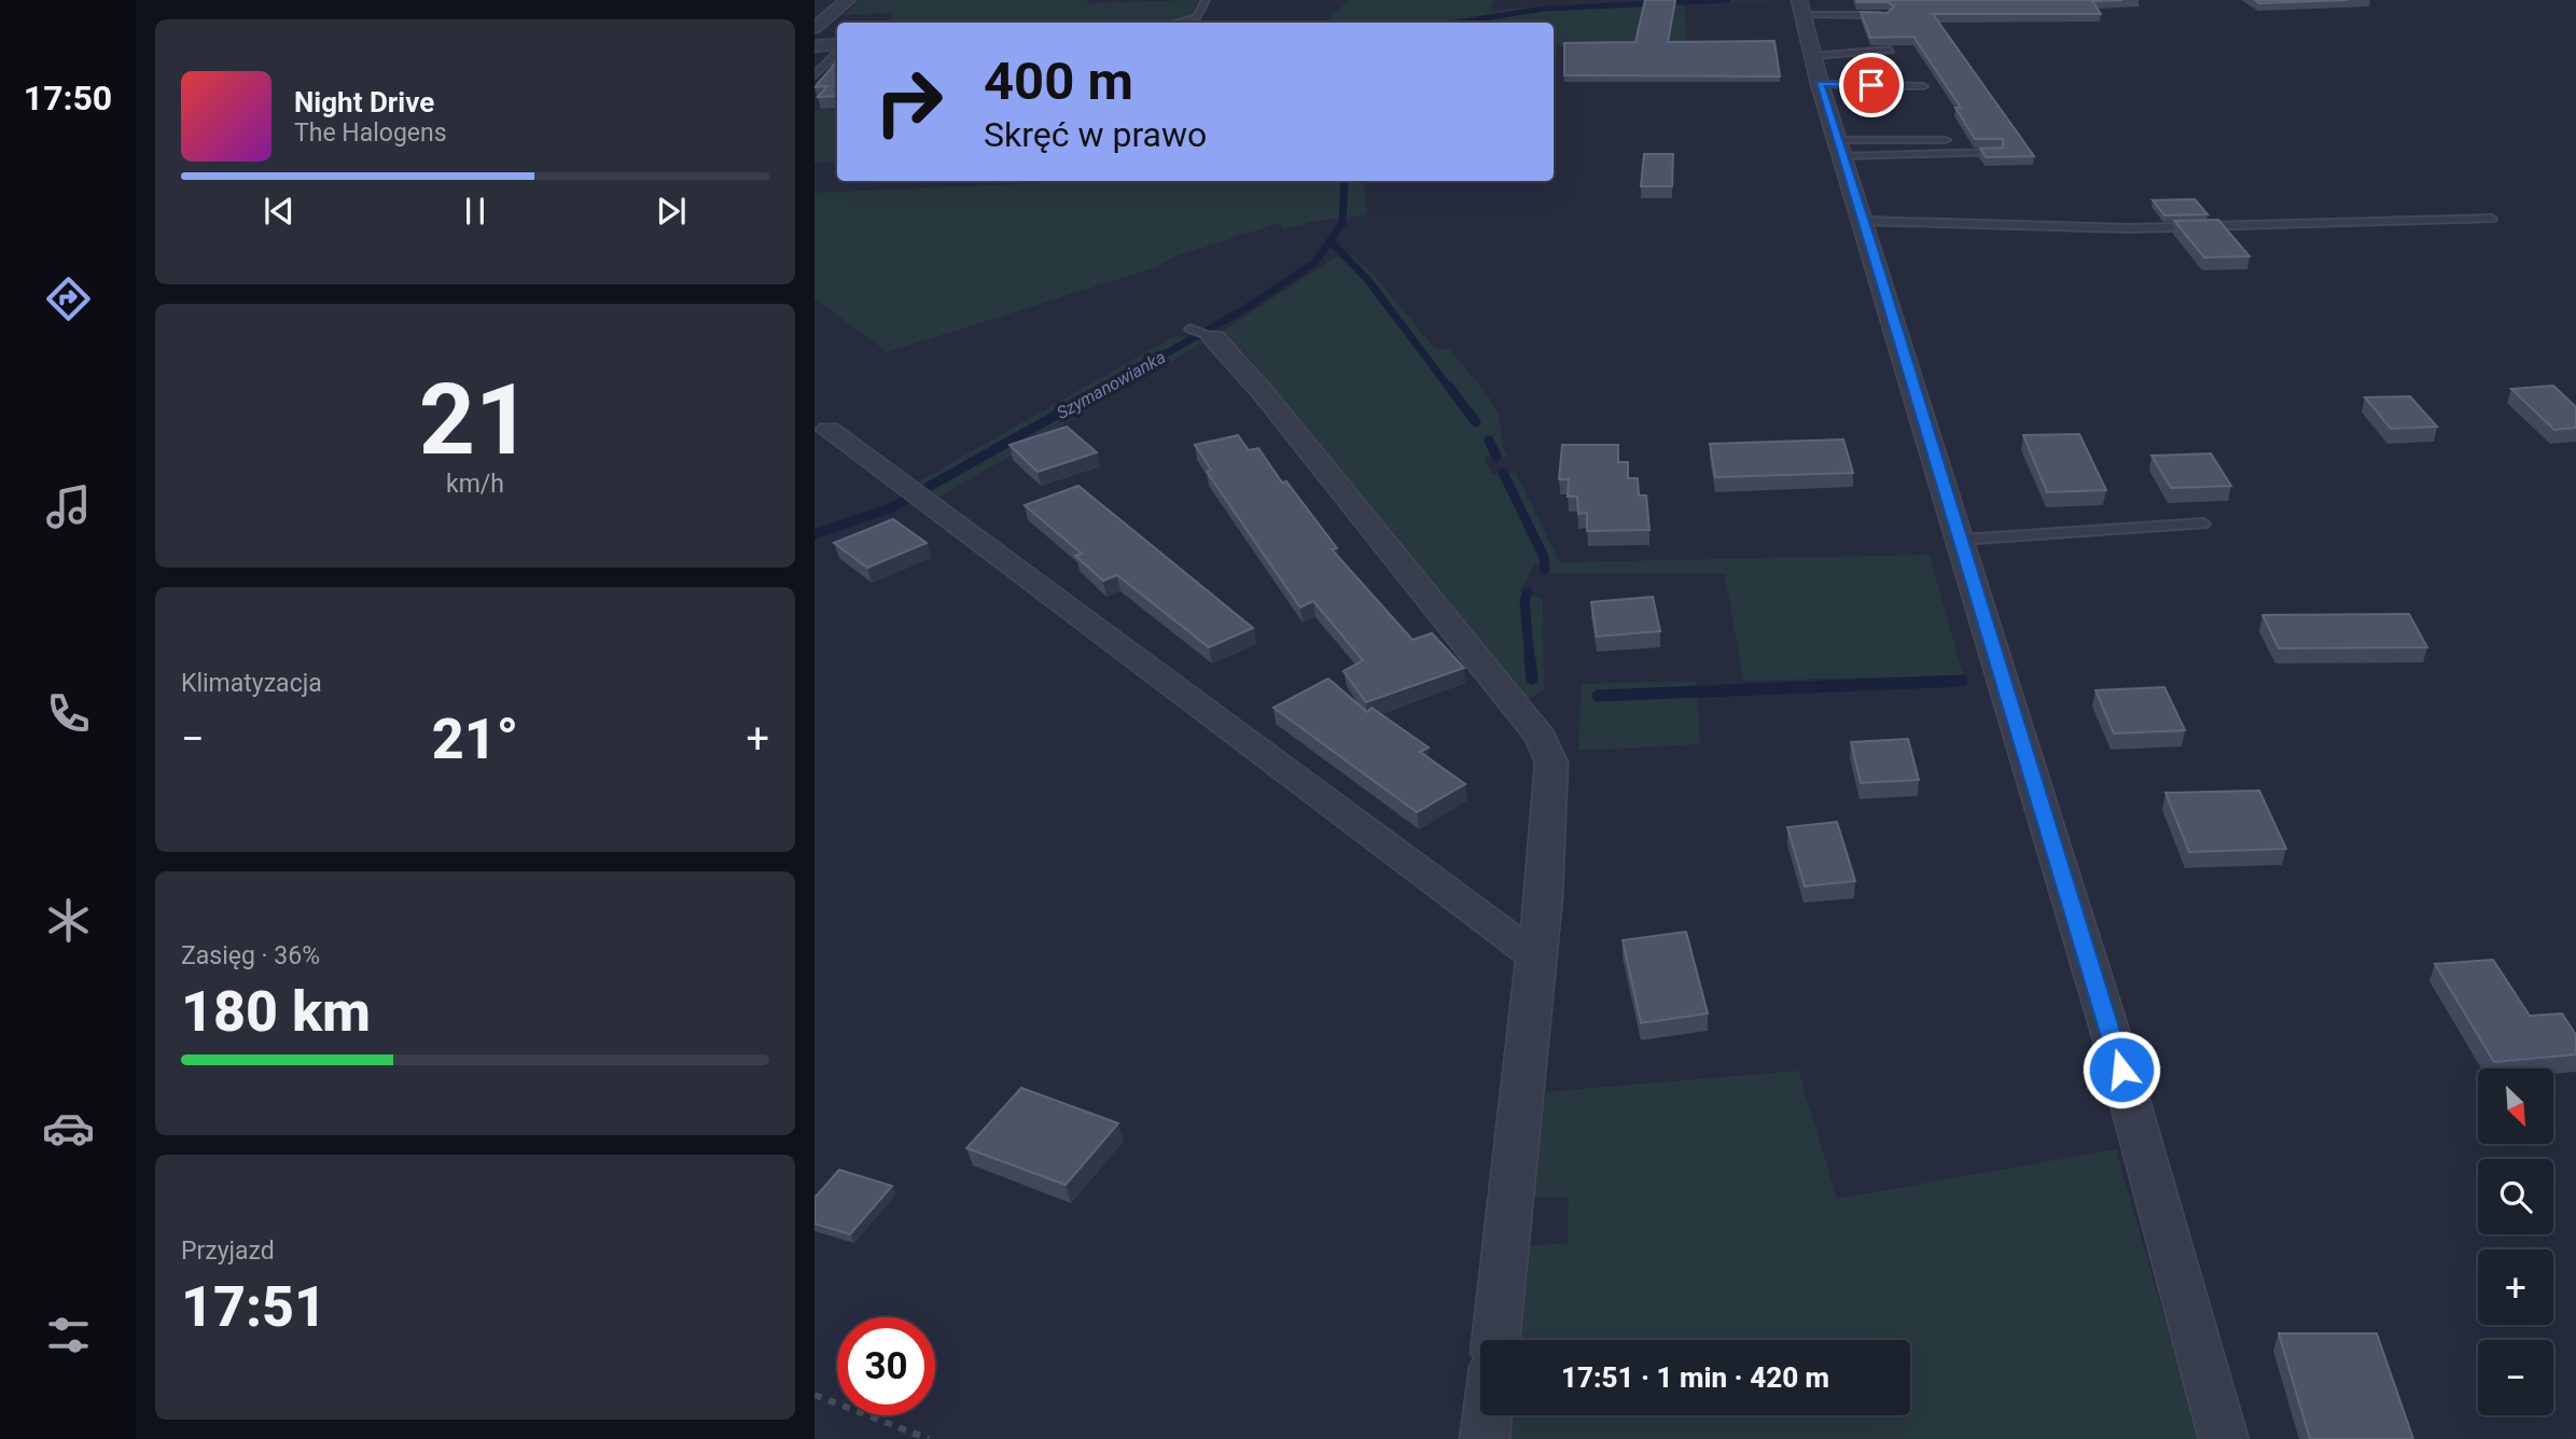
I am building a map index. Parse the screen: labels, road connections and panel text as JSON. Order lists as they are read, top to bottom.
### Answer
{
  "water": ["Szymanowianka"],
  "north": "bottom right",
  "page": {
    "tabs": "17:50",
    "turn": ["400 m", "Skręć w prawo"],
    "song": ["Night Drive", "The Halogens"],
    "tile": [
      ["21", "km/h"],
      "Klimatyzacja",
      ["Zasięg · 36%", "180 km"],
      ["Przyjazd", "17:51"]
    ],
    "heat": ["−", "21°", "+"],
    "map_buttons": ["+", "−"],
    "limit": "30",
    "trip": "17:51 · 1 min · 420 m"
  }
}
